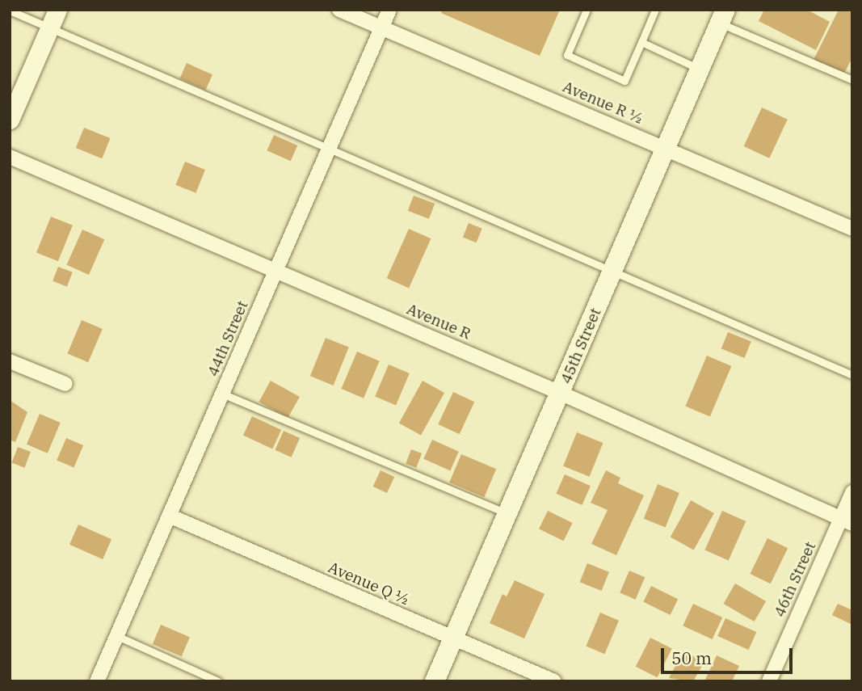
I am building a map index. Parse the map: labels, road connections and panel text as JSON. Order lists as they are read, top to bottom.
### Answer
{
  "streets": {
    "main road": ["45th Street"],
    "street": [
      "Avenue R ½",
      "Avenue R",
      "44th Street",
      "46th Street",
      "Avenue Q ½"
    ]
  },
  "crossings": [
    ["Avenue R ½", "44th Street"],
    ["Avenue R ½", "45th Street"],
    ["Avenue R", "44th Street"],
    ["Avenue R", "45th Street"],
    ["Avenue R", "46th Street"],
    ["44th Street", "Avenue Q ½"],
    ["45th Street", "Avenue Q ½"]
  ],
  "scale_bar": "50 m"
}
